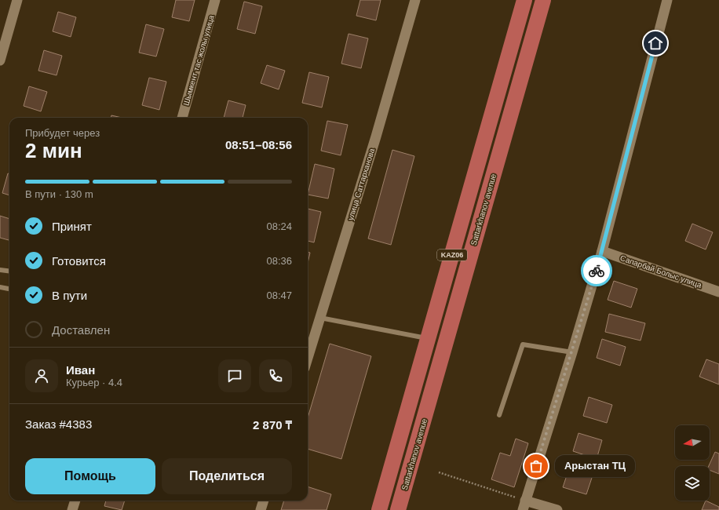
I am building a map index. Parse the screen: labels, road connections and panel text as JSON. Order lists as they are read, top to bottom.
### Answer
{
  "streets": {
    "main road": ["Sattarkhanov avenue", "KАZ06"],
    "street": ["Шымкент тас жолы улица", "улица Саттарханова", "Сапарбай Болыс улица"]
  },
  "places": ["Арыстан ТЦ"],
  "north": "left",
  "page": {
    "heading": ["2 мин", "Прибудет через", "08:51–08:56"],
    "panel": [
      "Иван",
      "Курьер · 4.4",
      "Заказ #4383",
      "2 870 ₸"
    ],
    "bar": "В пути · 130 m",
    "list": [
      ["Принят", "08:24"],
      ["Готовится", "08:36"],
      ["В пути", "08:47"],
      "Доставлен"
    ],
    "buttons": ["Помощь", "Поделиться"],
    "bubble": "Арыстан ТЦ"
  }
}
